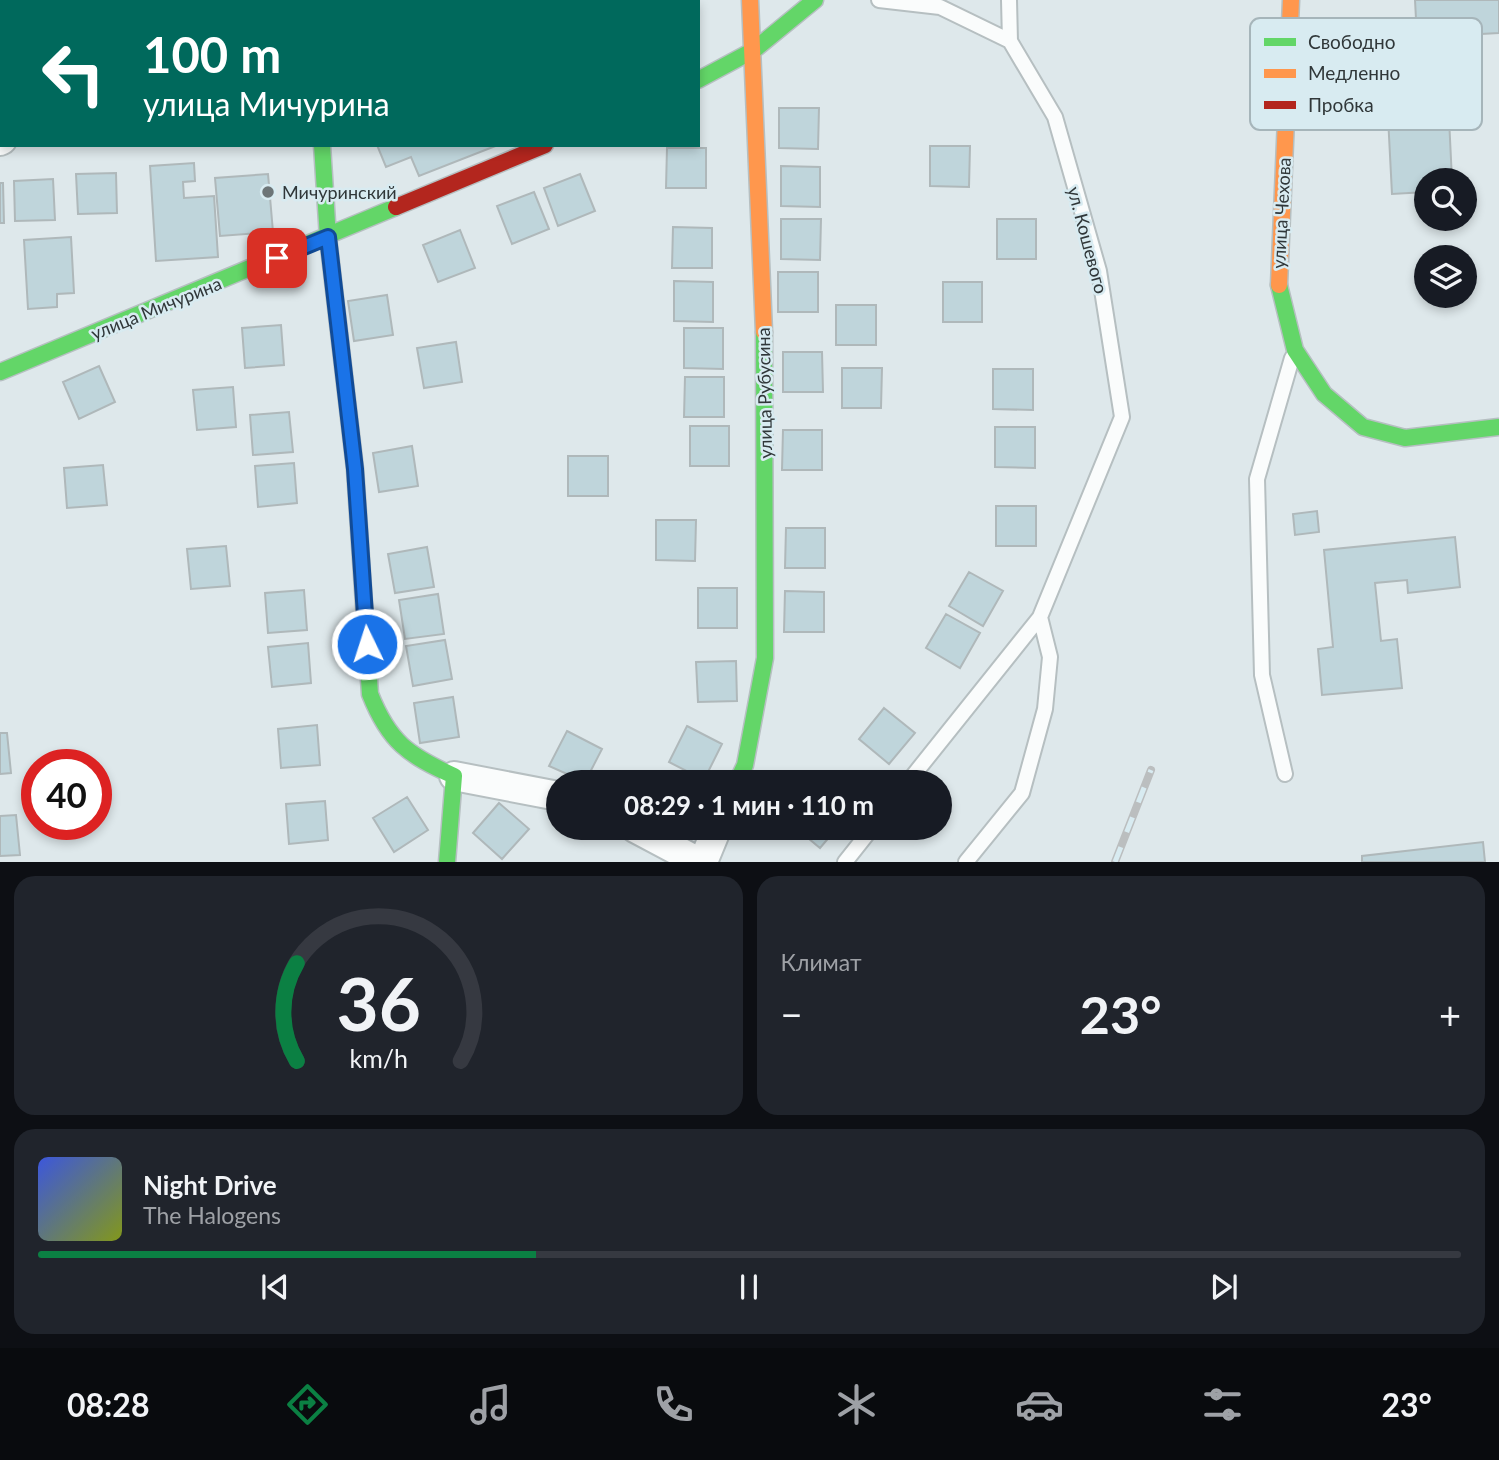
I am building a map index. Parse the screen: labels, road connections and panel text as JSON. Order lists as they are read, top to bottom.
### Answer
{
  "streets": {
    "street": ["улица Чехова", "улица Мичурина", "улица Рубусина"],
    "lane": ["ул. Кошевого"]
  },
  "places": ["Мичуринский"],
  "legend": ["Свободно", "Медленно", "Пробка"],
  "page": {
    "turn": ["100 m", "улица Мичурина"],
    "limit": "40",
    "trip": "08:29 · 1 мин · 110 m",
    "tile": "Климат",
    "heat": ["−", "23°", "+"],
    "song": ["Night Drive", "The Halogens"],
    "tabs": ["08:28", "23°"],
    "gauge": ["36", "km/h"]
  }
}
